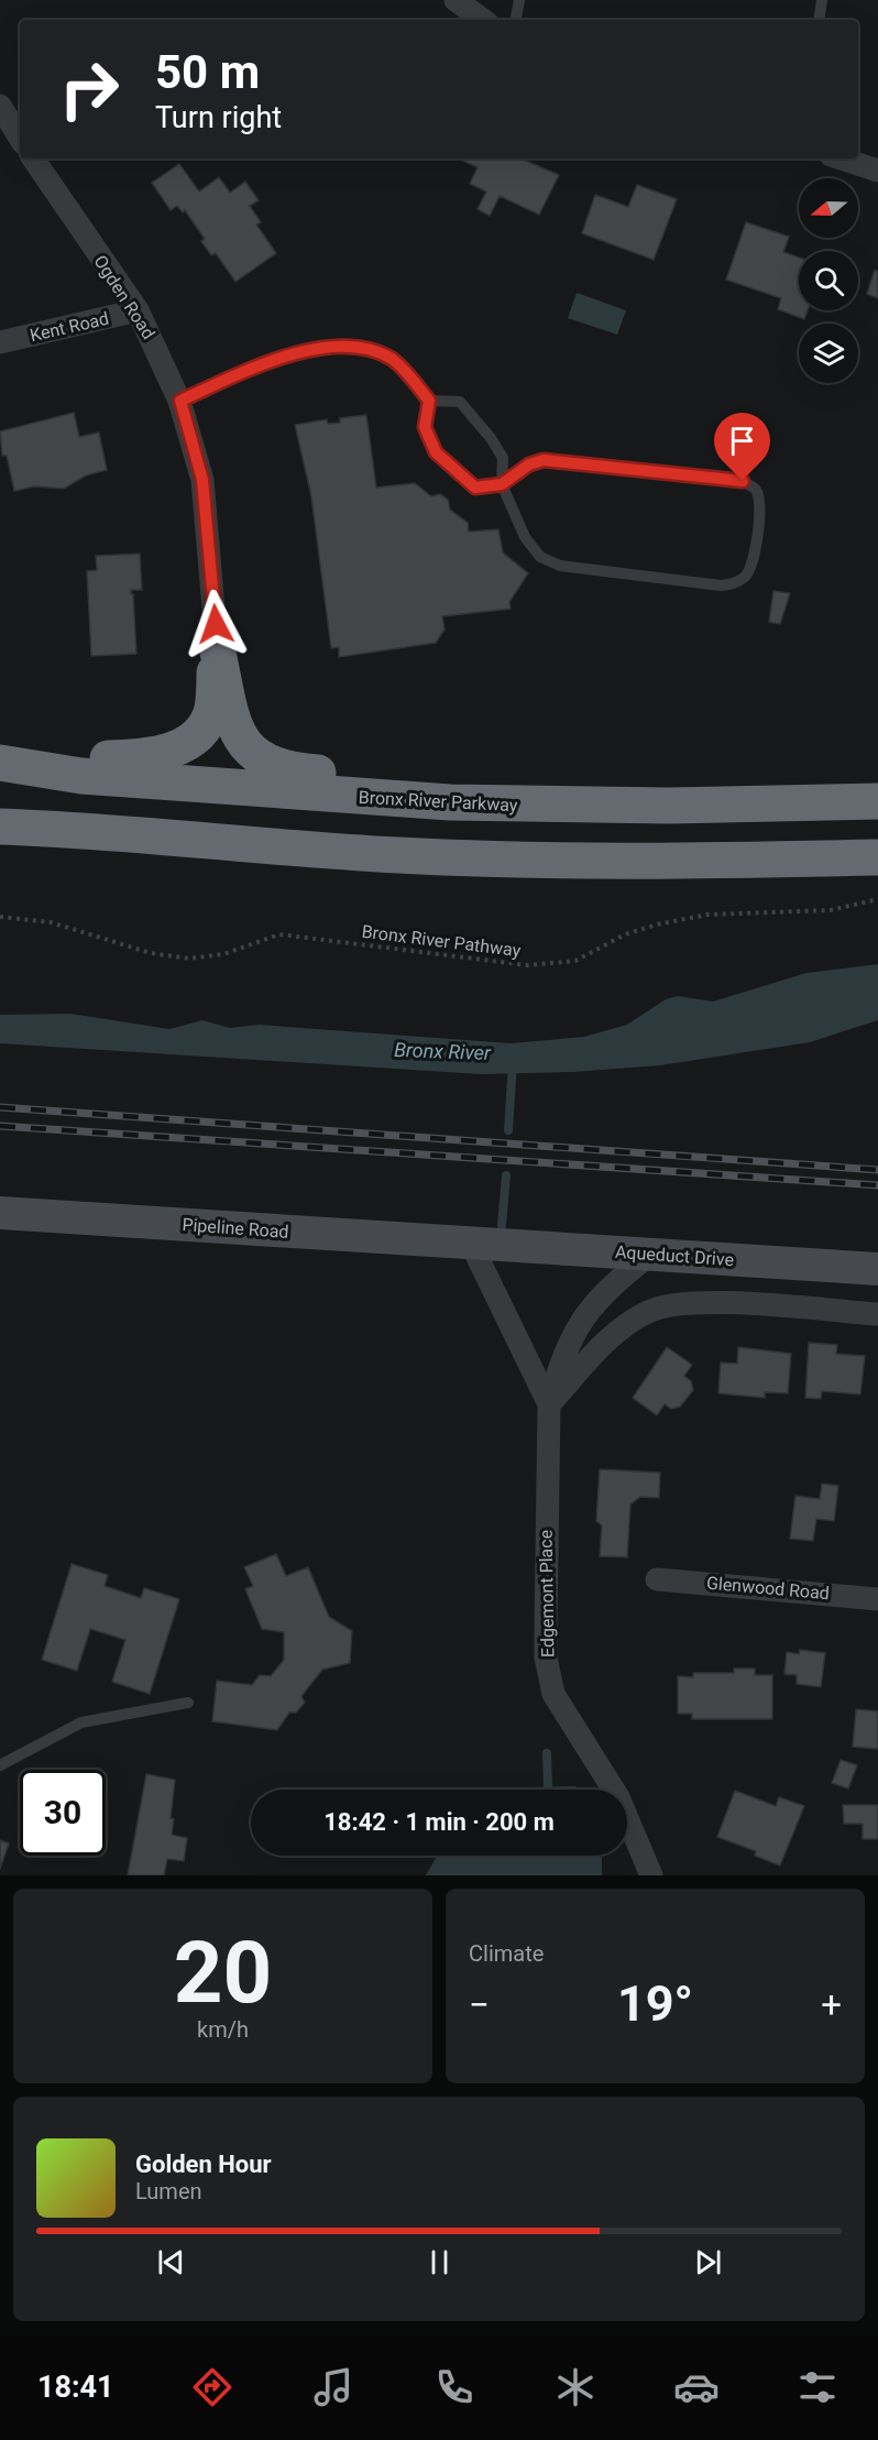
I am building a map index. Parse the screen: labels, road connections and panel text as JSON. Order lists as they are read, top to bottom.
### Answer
{
  "streets": {
    "highway": ["Bronx River Parkway"],
    "street": [
      "Ogden Road",
      "Kent Road",
      "Pipeline Road",
      "Aqueduct Drive",
      "Glenwood Road",
      "Edgemont Place"
    ],
    "path": ["Bronx River Pathway"]
  },
  "crossings": [
    ["Ogden Road", "Kent Road"],
    ["Pipeline Road", "Aqueduct Drive"],
    ["Pipeline Road", "Edgemont Place"],
    ["Aqueduct Drive", "Edgemont Place"]
  ],
  "water": ["Bronx River"],
  "north": "left",
  "page": {
    "turn": ["50 m", "Turn right"],
    "limit": "30",
    "trip": "18:42 · 1 min · 200 m",
    "tile": [
      ["20", "km/h"],
      "Climate"
    ],
    "heat": ["−", "19°", "+"],
    "song": ["Golden Hour", "Lumen"],
    "tabs": "18:41"
  }
}
